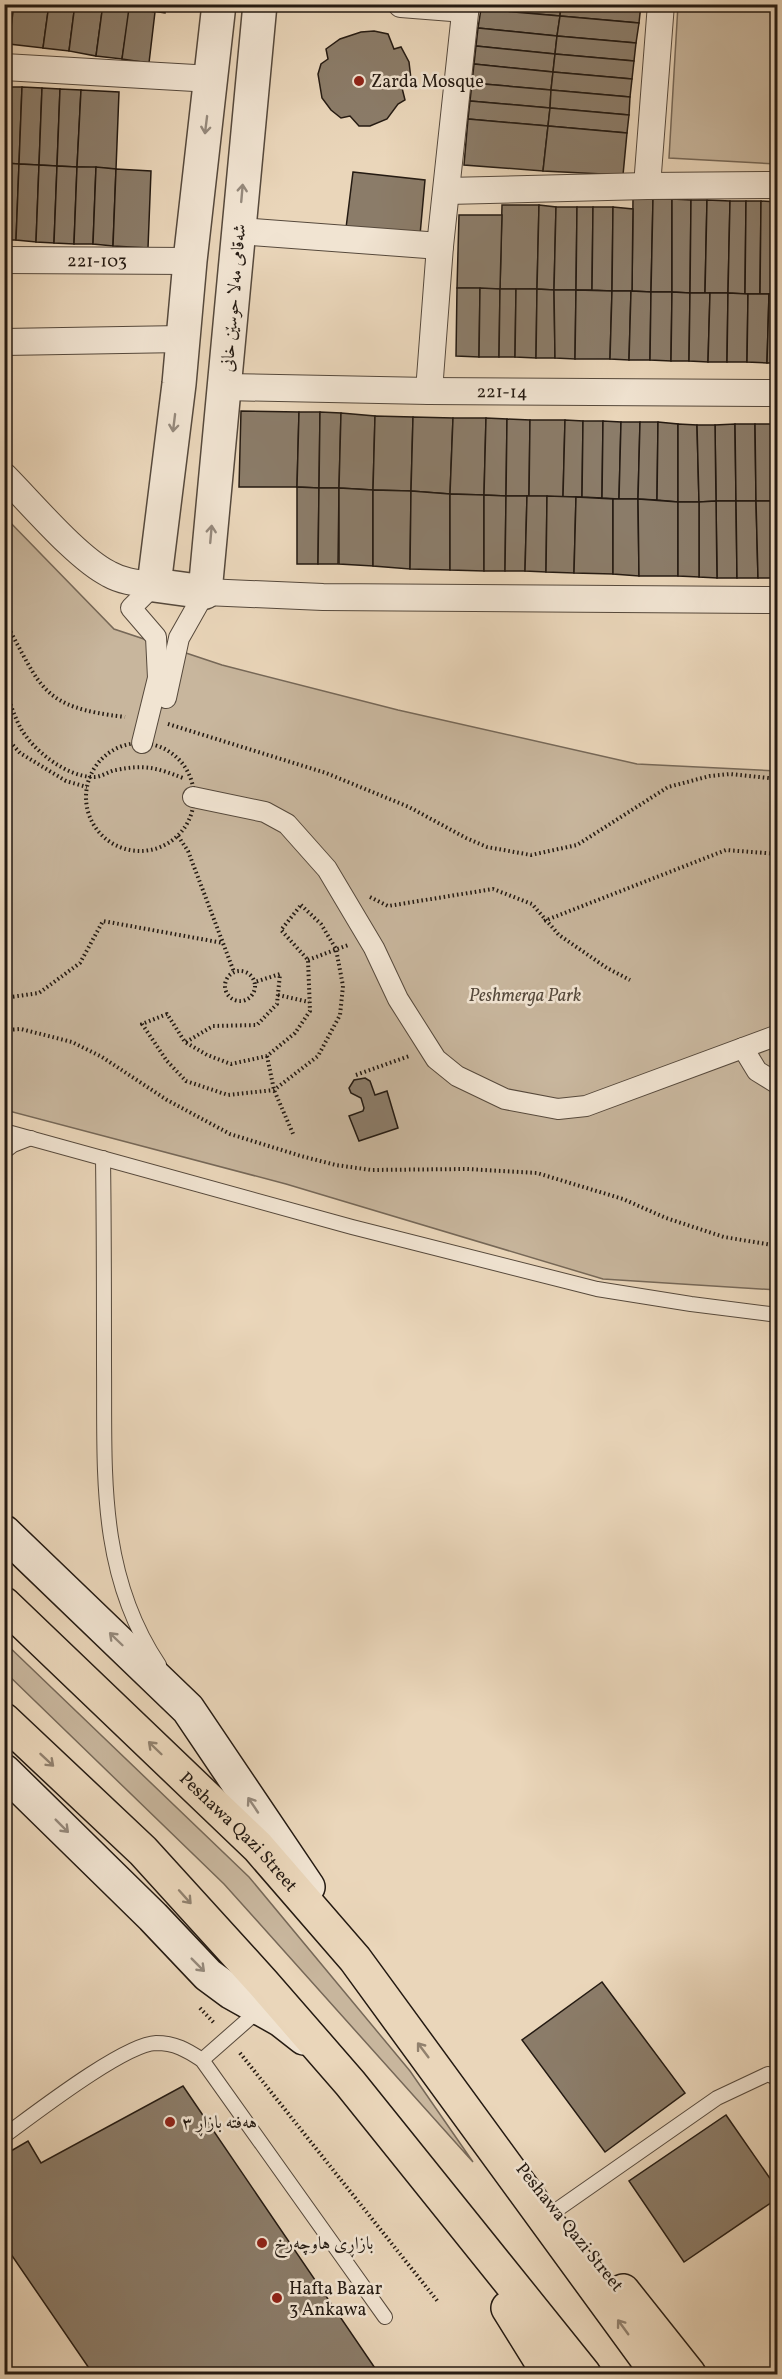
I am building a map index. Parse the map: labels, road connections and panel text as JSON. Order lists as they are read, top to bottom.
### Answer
{
  "streets": {
    "highway": ["Peshawa Qazi Street"],
    "street": ["221-103", "شەقامی مەلا حوسێن خانی", "221-14"]
  },
  "crossings": [
    ["شەقامی مەلا حوسێن خانی", "221-14"]
  ],
  "parks": ["Peshmerga Park"],
  "places": [
    "Zarda Mosque",
    "هەفتە بازاڕ ٣",
    "بازاڕی هاوچەرخ",
    "Hafta Bazar 3 Ankawa"
  ]
}
